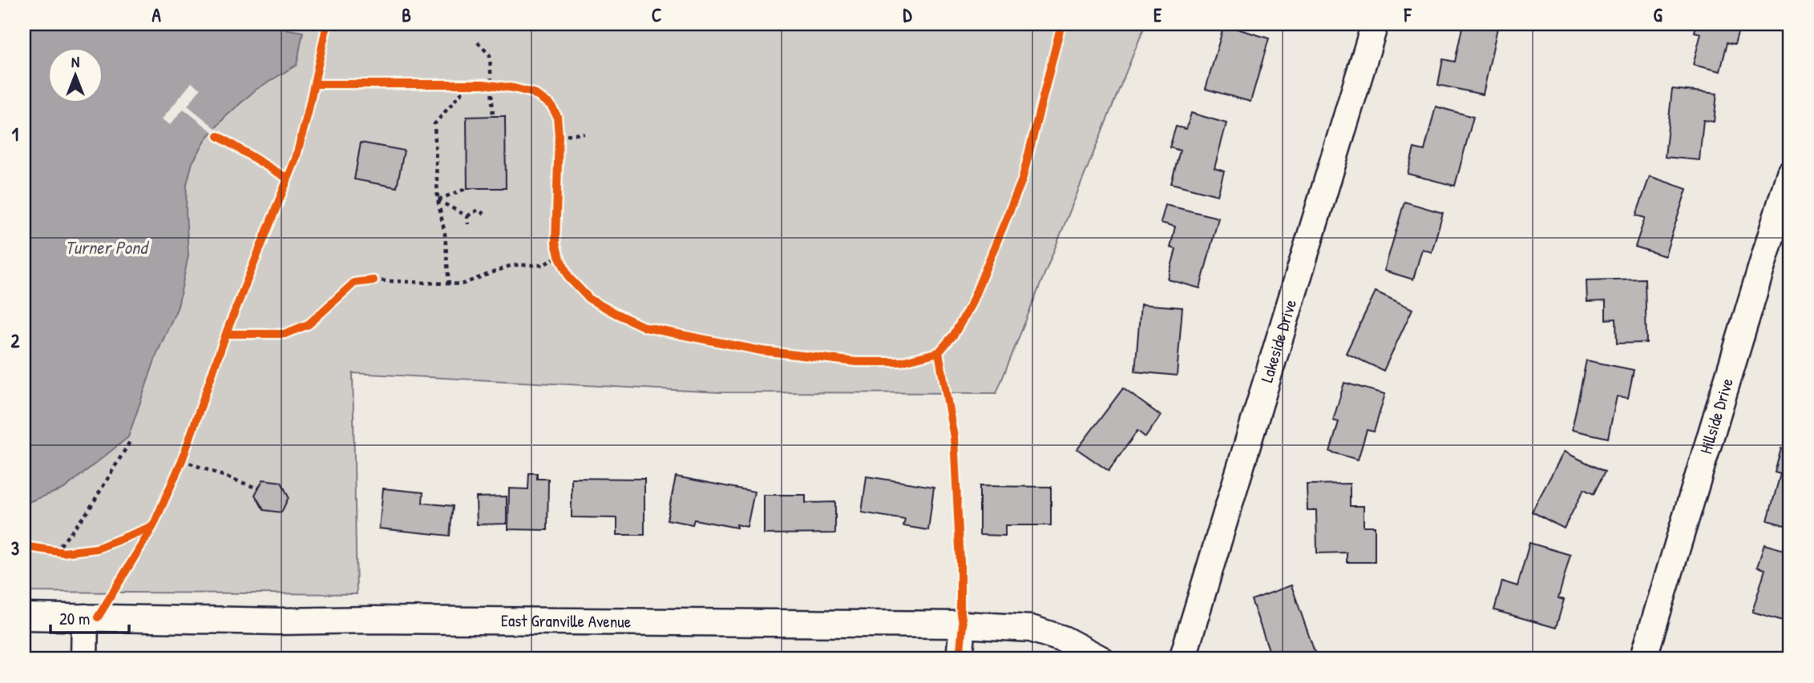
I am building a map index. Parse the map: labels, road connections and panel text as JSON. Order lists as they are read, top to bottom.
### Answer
{
  "streets": {
    "street": ["Lakeside Drive", "Hillside Drive", "East Granville Avenue"]
  },
  "water": ["Turner Pond"],
  "scale_bar": "20 m",
  "north": "top",
  "grid": {
    "columns": [
      "A",
      "B",
      "C",
      "D",
      "E",
      "F",
      "G"
    ],
    "rows": ["1", "2", "3"]
  }
}
